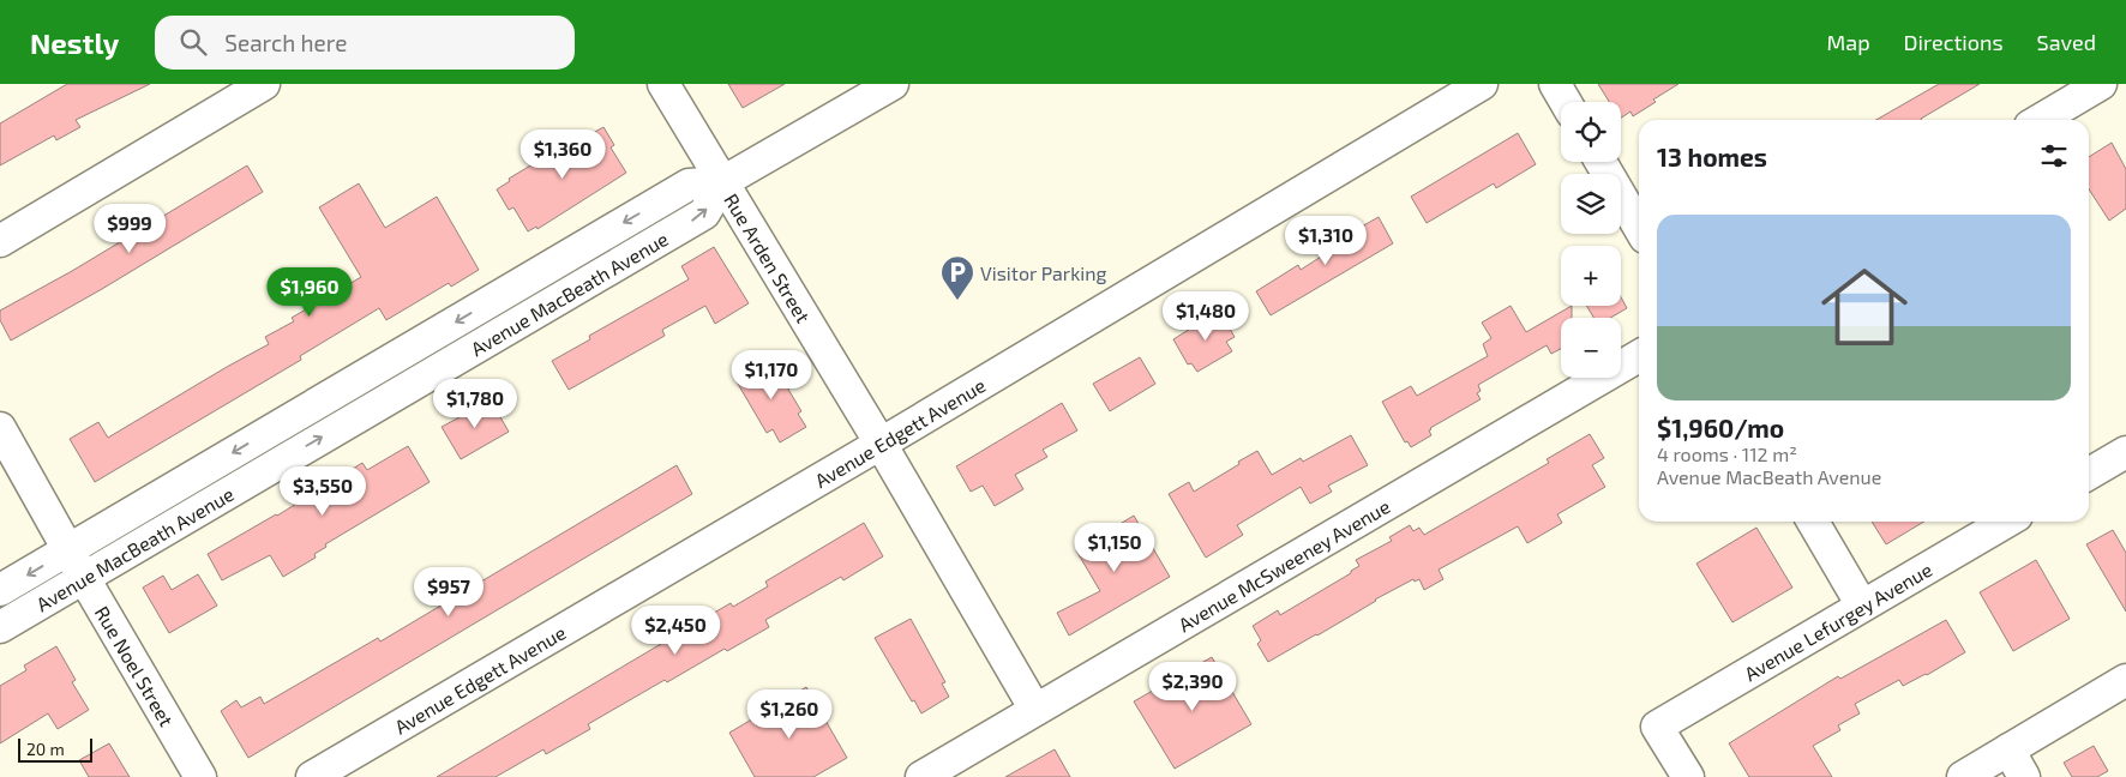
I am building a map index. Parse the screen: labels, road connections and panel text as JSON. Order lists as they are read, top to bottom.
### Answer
{
  "streets": {
    "street": [
      "Rue Arden Street",
      "Avenue MacBeath Avenue",
      "Avenue Edgett Avenue",
      "Avenue McSweeney Avenue",
      "Avenue Lefurgey Avenue",
      "Rue Noel Street"
    ]
  },
  "crossings": [
    ["Rue Arden Street", "Avenue MacBeath Avenue"],
    ["Rue Arden Street", "Avenue Edgett Avenue"],
    ["Rue Arden Street", "Avenue McSweeney Avenue"],
    ["Avenue MacBeath Avenue", "Rue Noel Street"]
  ],
  "places": {
    "parking": ["Visitor Parking"]
  },
  "scale_bar": "20 m",
  "page": {
    "header": "Nestly",
    "search": "Search here",
    "nav": ["Map", "Directions", "Saved"],
    "map_buttons": ["+", "−"],
    "heading": "13 homes",
    "price": [
      "$1,360",
      "$999",
      "$1,310",
      "$1,960",
      "$1,480",
      "$1,170",
      "$1,780",
      "$3,550",
      "$1,150",
      "$957",
      "$2,450",
      "$2,390",
      "$1,260"
    ],
    "list": [
      {
        "name": "$1,960/mo",
        "note": "4 rooms · 112 m² · Avenue MacBeath Avenue"
      }
    ],
    "scale": "20 m"
  }
}
